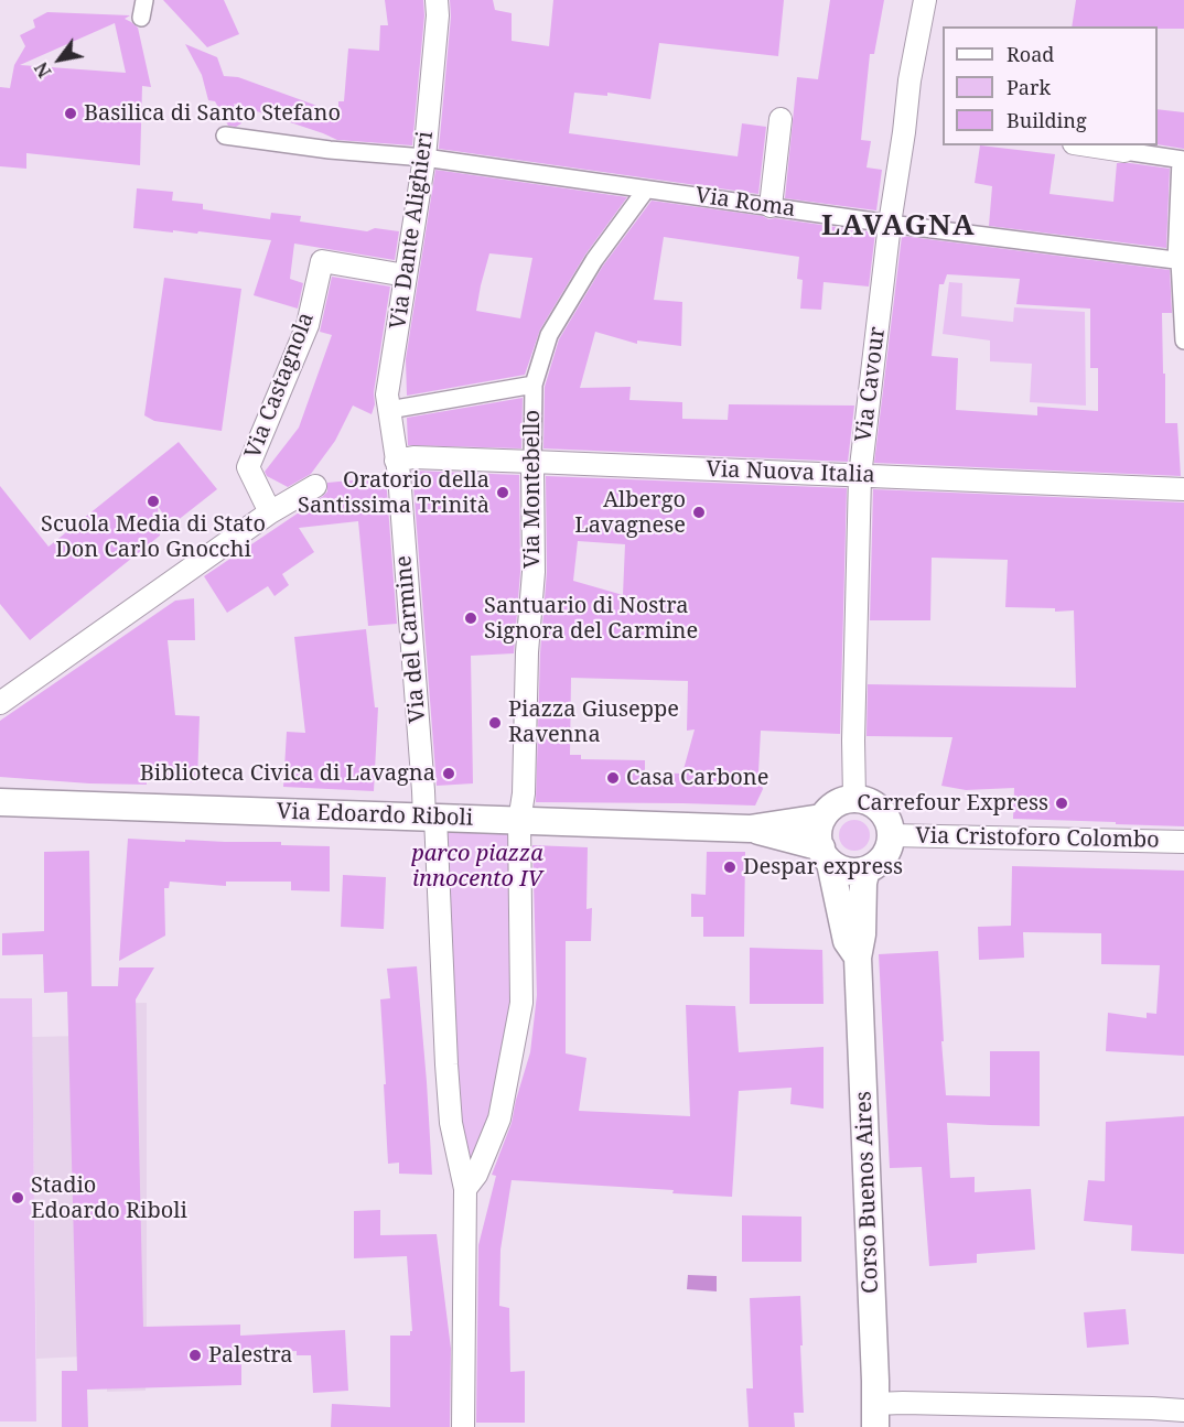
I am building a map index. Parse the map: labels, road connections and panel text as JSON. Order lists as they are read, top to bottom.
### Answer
{
  "streets": {
    "street": [
      "Via Roma",
      "Via Dante Alighieri",
      "Via Cavour",
      "Via Castagnola",
      "Via Nuova Italia",
      "Via Montebello",
      "Via del Carmine",
      "Via Edoardo Riboli",
      "Via Cristoforo Colombo",
      "Corso Buenos Aires"
    ]
  },
  "crossings": [
    ["Via Roma", "Via Dante Alighieri"],
    ["Via Roma", "Via Cavour"],
    ["Via Roma", "Via Montebello"],
    ["Via Dante Alighieri", "Via Castagnola"],
    ["Via Dante Alighieri", "Via Nuova Italia"],
    ["Via Dante Alighieri", "Via del Carmine"],
    ["Via Cavour", "Via Nuova Italia"],
    ["Via Cavour", "Via Edoardo Riboli"],
    ["Via Cavour", "Via Cristoforo Colombo"],
    ["Via Cavour", "Corso Buenos Aires"],
    ["Via Nuova Italia", "Via Montebello"],
    ["Via Nuova Italia", "Via del Carmine"],
    ["Via Montebello", "Via del Carmine"],
    ["Via Montebello", "Via Edoardo Riboli"],
    ["Via del Carmine", "Via Edoardo Riboli"],
    ["Via Edoardo Riboli", "Via Cristoforo Colombo"],
    ["Via Edoardo Riboli", "Corso Buenos Aires"],
    ["Via Cristoforo Colombo", "Corso Buenos Aires"]
  ],
  "districts": ["LAVAGNA"],
  "parks": ["parco piazza innocento IV"],
  "places": [
    "Basilica di Santo Stefano",
    "Oratorio della Santissima Trinità",
    "Scuola Media di Stato Don Carlo Gnocchi",
    "Albergo Lavagnese",
    "Santuario di Nostra Signora del Carmine",
    "Piazza Giuseppe Ravenna",
    "Biblioteca Civica di Lavagna",
    "Casa Carbone",
    "Carrefour Express",
    "Despar express",
    "Stadio Edoardo Riboli",
    "Palestra"
  ],
  "legend": ["Road", "Park", "Building"],
  "north": "bottom left"
}
